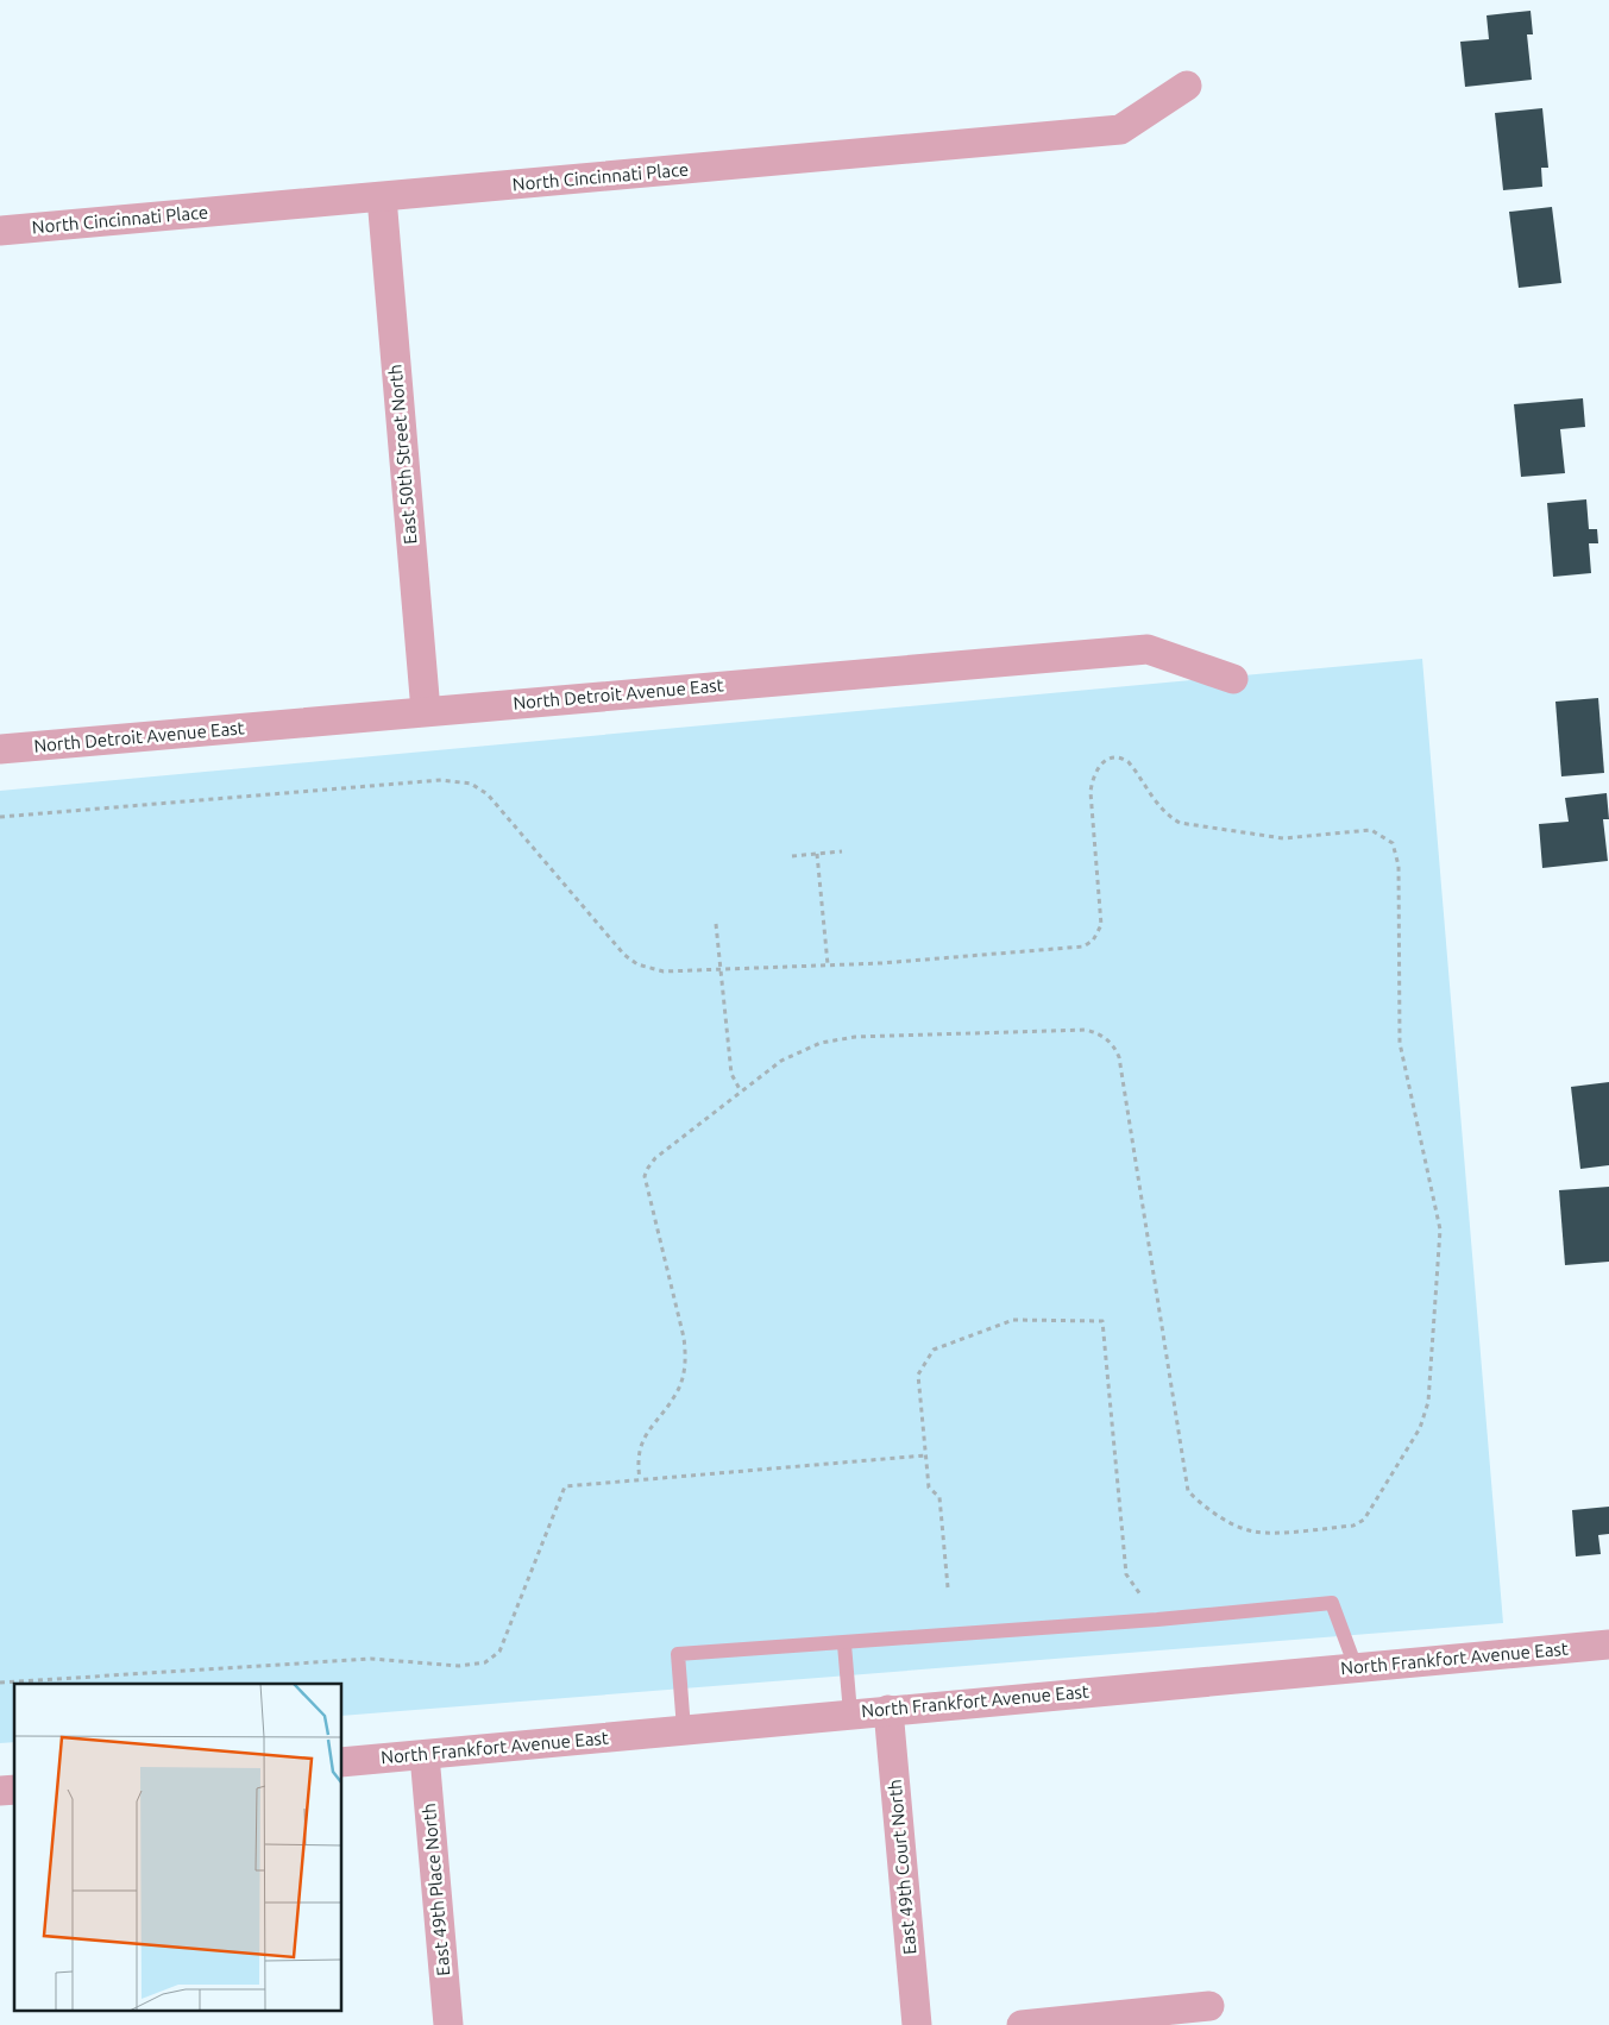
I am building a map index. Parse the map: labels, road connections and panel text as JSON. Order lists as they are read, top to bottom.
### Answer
{
  "streets": {
    "street": [
      "North Cincinnati Place",
      "East 50th Street North",
      "North Detroit Avenue East",
      "North Frankfort Avenue East",
      "East 49th Court North",
      "East 49th Place North"
    ]
  },
  "crossings": [
    ["North Cincinnati Place", "East 50th Street North"],
    ["East 50th Street North", "North Detroit Avenue East"],
    ["North Frankfort Avenue East", "East 49th Court North"],
    ["North Frankfort Avenue East", "East 49th Place North"]
  ]
}
